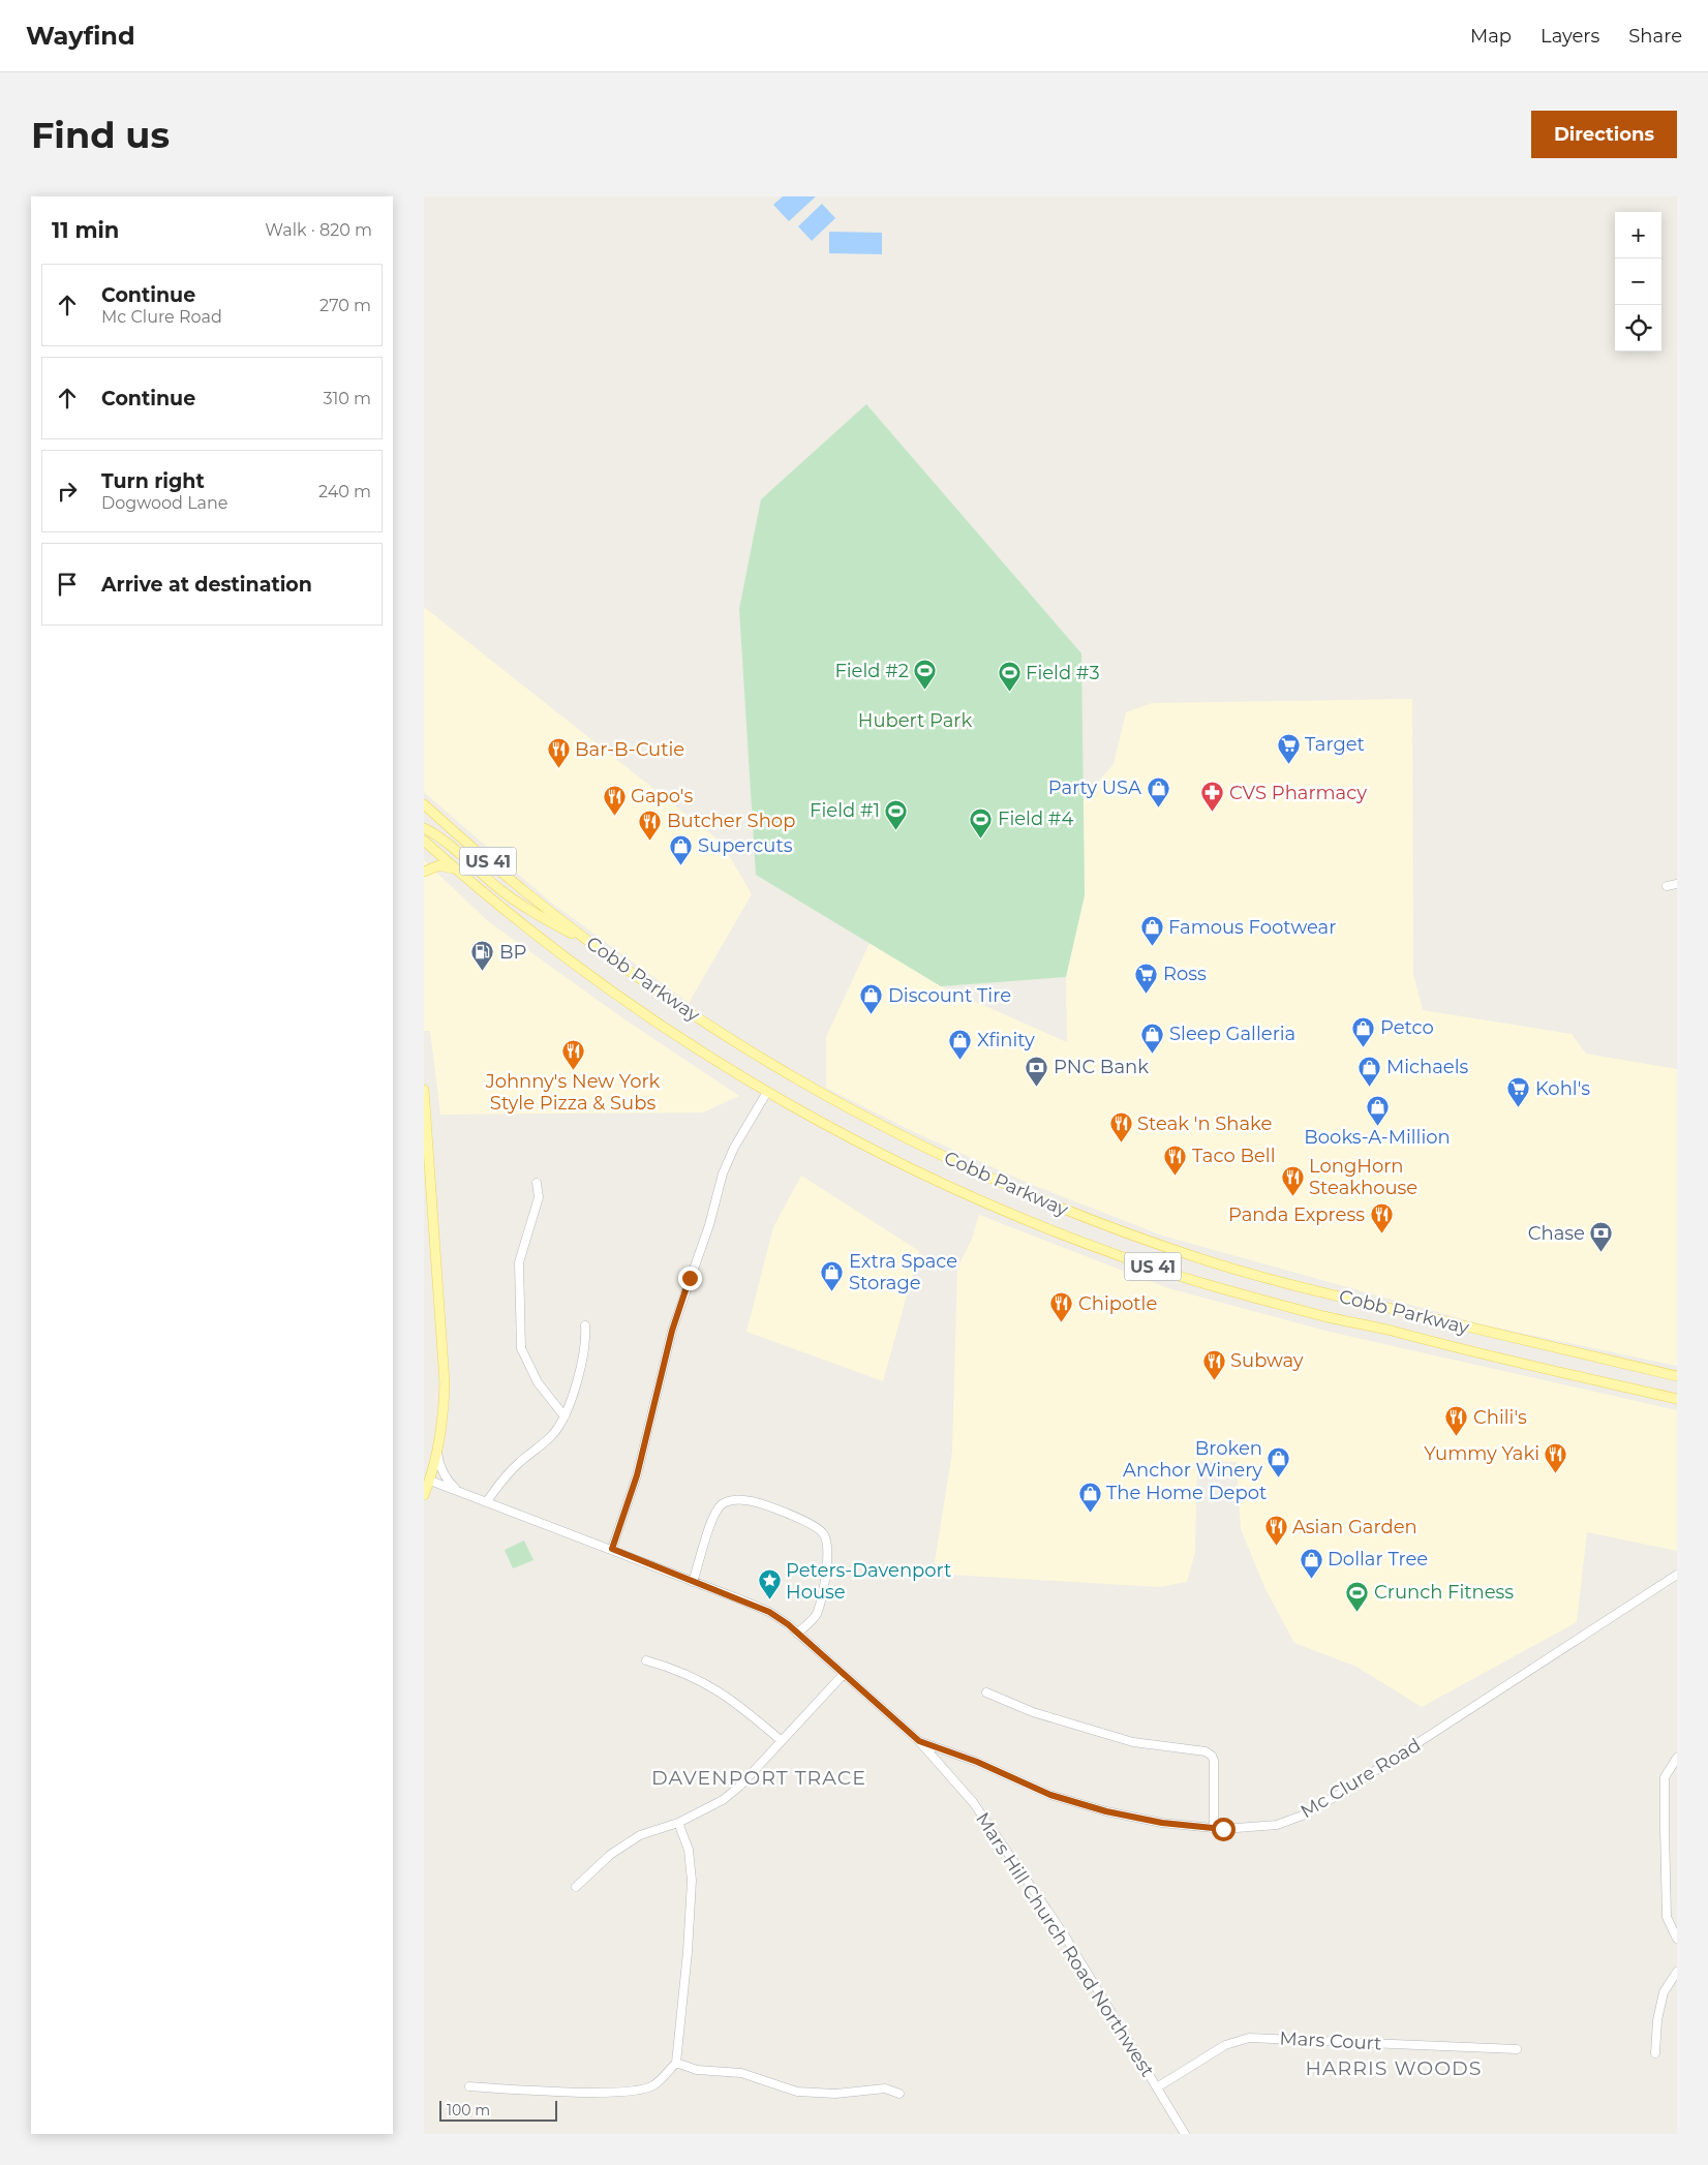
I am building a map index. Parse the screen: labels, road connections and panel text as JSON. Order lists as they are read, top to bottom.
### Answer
{
  "streets": {
    "main road": ["US 41", "Cobb Parkway"],
    "street": ["Mc Clure Road", "Mars Hill Church Road Northwest", "Mars Court"]
  },
  "crossings": [
    ["Mc Clure Road", "Mars Hill Church Road Northwest"],
    ["Mars Hill Church Road Northwest", "Mars Court"]
  ],
  "districts": ["DAVENPORT TRACE", "HARRIS WOODS"],
  "parks": ["Hubert Park"],
  "places": {
    "sports": [
      "Field #2",
      "Field #3",
      "Field #1",
      "Field #4",
      "Crunch Fitness"
    ],
    "supermarket": ["Target", "Ross", "Kohl's"],
    "restaurant": [
      "Bar-B-Cutie",
      "Gapo's",
      "Butcher Shop",
      "Johnny's New York Style Pizza & Subs",
      "Steak 'n Shake",
      "Taco Bell",
      "LongHorn Steakhouse",
      "Panda Express",
      "Chipotle",
      "Subway",
      "Chili's",
      "Yummy Yaki",
      "Asian Garden"
    ],
    "shop": [
      "Party USA",
      "Supercuts",
      "Famous Footwear",
      "Discount Tire",
      "Petco",
      "Sleep Galleria",
      "Xfinity",
      "Michaels",
      "Books-A-Million",
      "Extra Space Storage",
      "Broken Anchor Winery",
      "The Home Depot",
      "Dollar Tree"
    ],
    "pharmacy": ["CVS Pharmacy"],
    "fuel station": ["BP"],
    "bank": ["PNC Bank", "Chase"],
    "place": ["Peters-Davenport House"]
  },
  "scale_bar": "100 m",
  "page": {
    "header": "Wayfind",
    "nav": ["Map", "Layers", "Share"],
    "buttons": "Directions",
    "title": "Find us",
    "heading": ["11 min", "Walk · 820 m"],
    "map_buttons": ["+", "−"],
    "list": [
      ["Continue", "Mc Clure Road", "270 m"],
      ["Continue", "310 m"],
      ["Turn right", "Dogwood Lane", "240 m"],
      "Arrive at destination"
    ],
    "scale": "100 m"
  }
}
